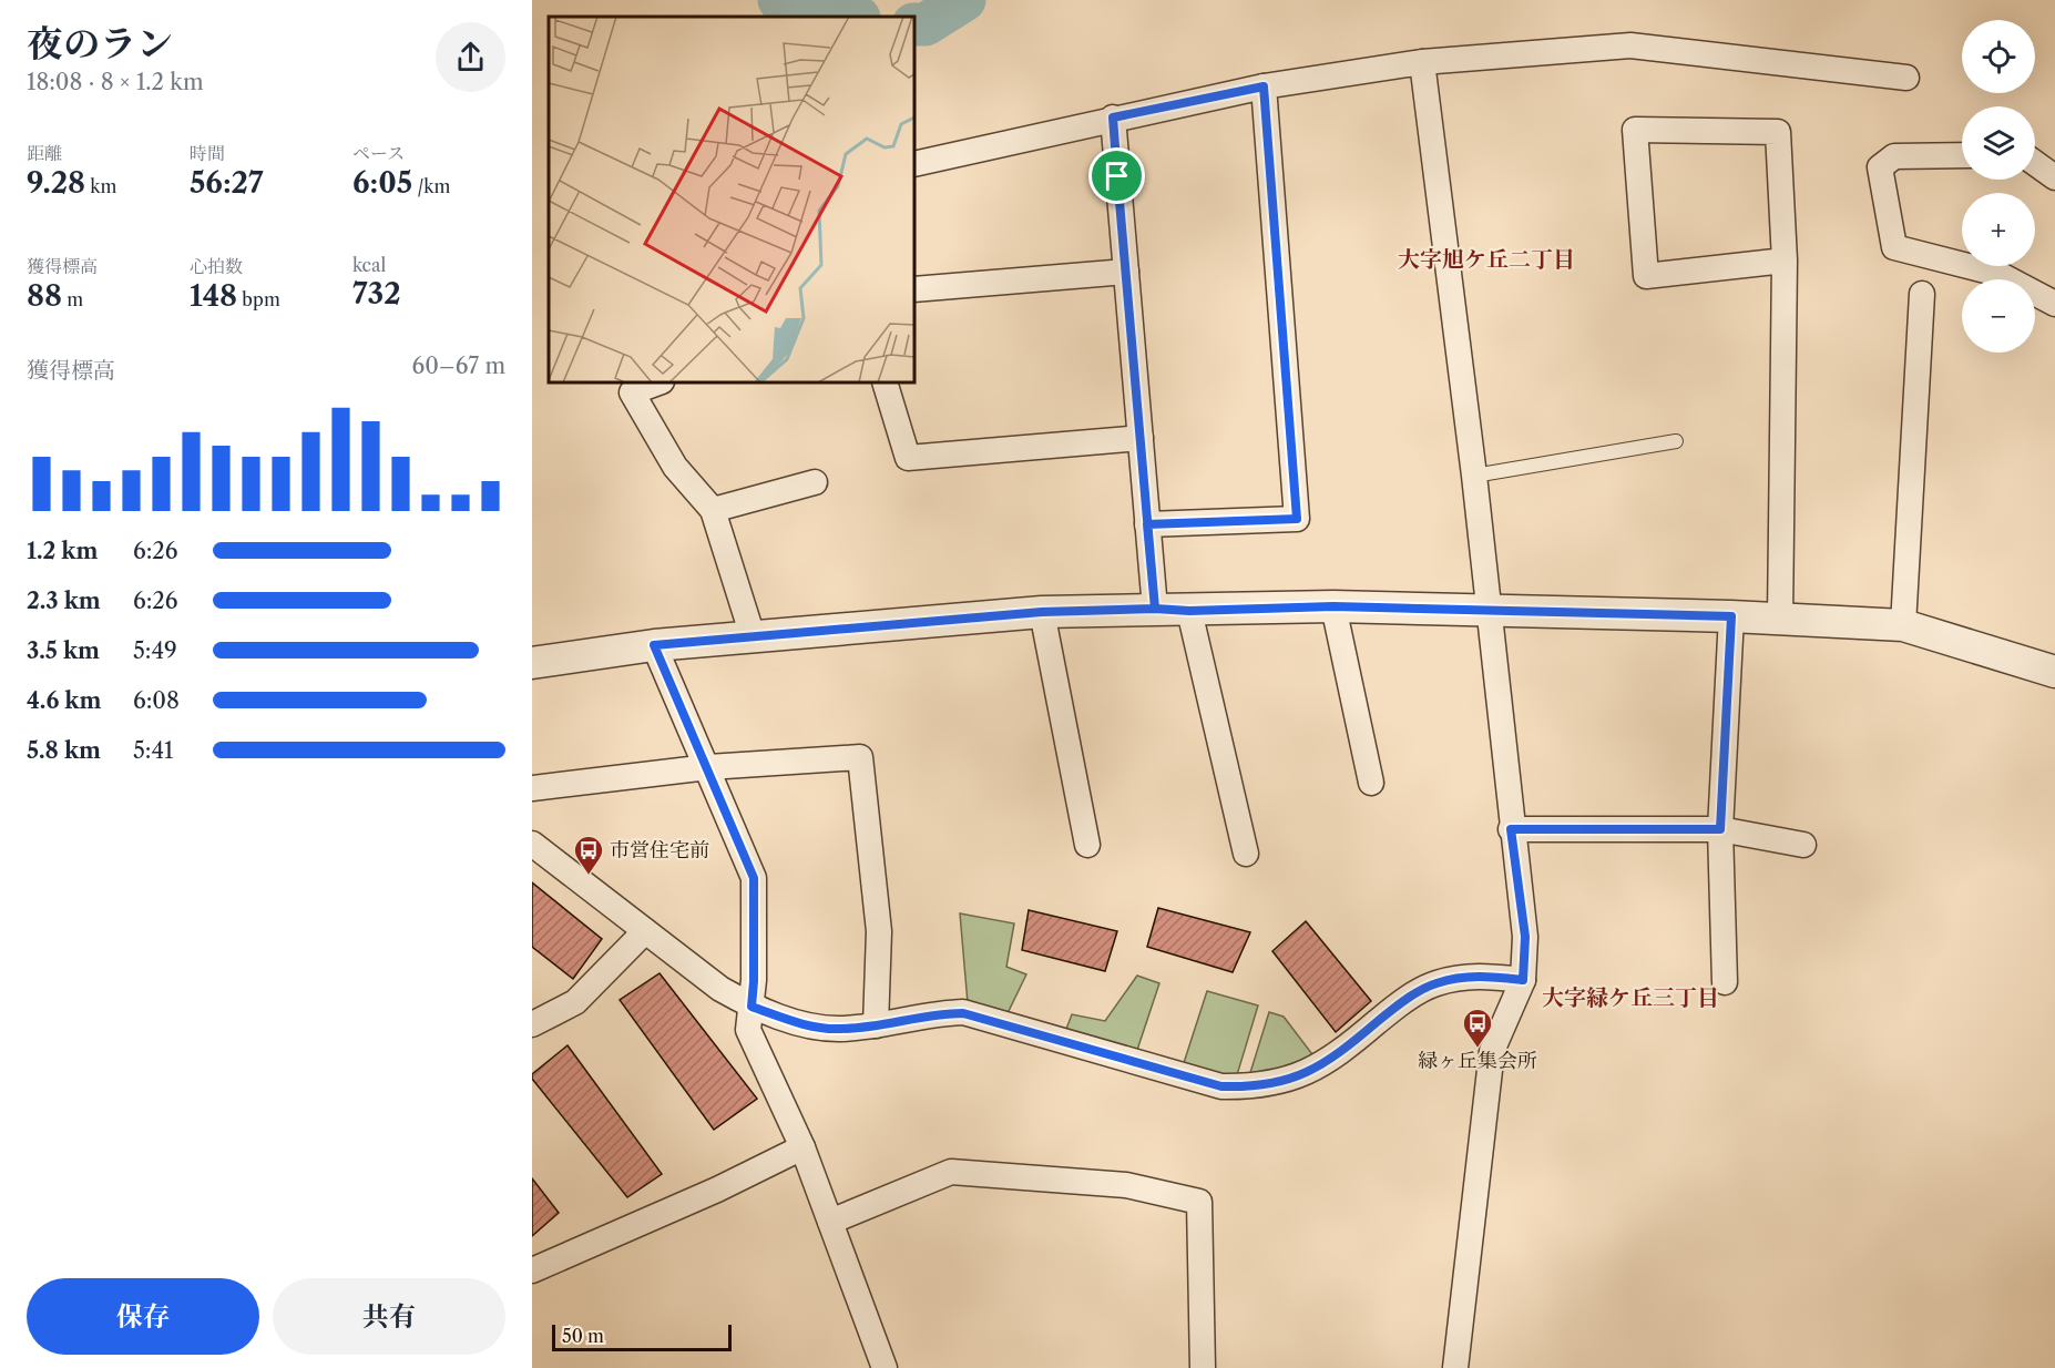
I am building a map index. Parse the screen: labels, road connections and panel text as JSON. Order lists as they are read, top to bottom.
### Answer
{
  "districts": ["大字旭ケ丘二丁目", "大字緑ケ丘三丁目"],
  "places": {
    "bus stop": ["市営住宅前", "緑ヶ丘集会所"]
  },
  "scale_bar": "50 m",
  "page": {
    "heading": ["夜のラン", "18:08 · 8 × 1.2 km"],
    "map_buttons": ["+", "−"],
    "stats": [
      ["距離", "9.28 km"],
      ["時間", "56:27"],
      ["ペース", "6:05 /km"],
      ["獲得標高", "88 m"],
      ["心拍数", "148 bpm"],
      ["kcal", "732"]
    ],
    "chart": ["獲得標高", "60–67 m"],
    "list": [
      {
        "name": "1.2 km",
        "note": "6:26"
      },
      {
        "name": "2.3 km",
        "note": "6:26"
      },
      {
        "name": "3.5 km",
        "note": "5:49"
      },
      {
        "name": "4.6 km",
        "note": "6:08"
      },
      {
        "name": "5.8 km",
        "note": "5:41"
      }
    ],
    "buttons": ["保存", "共有"],
    "scale": "50 m"
  }
}
